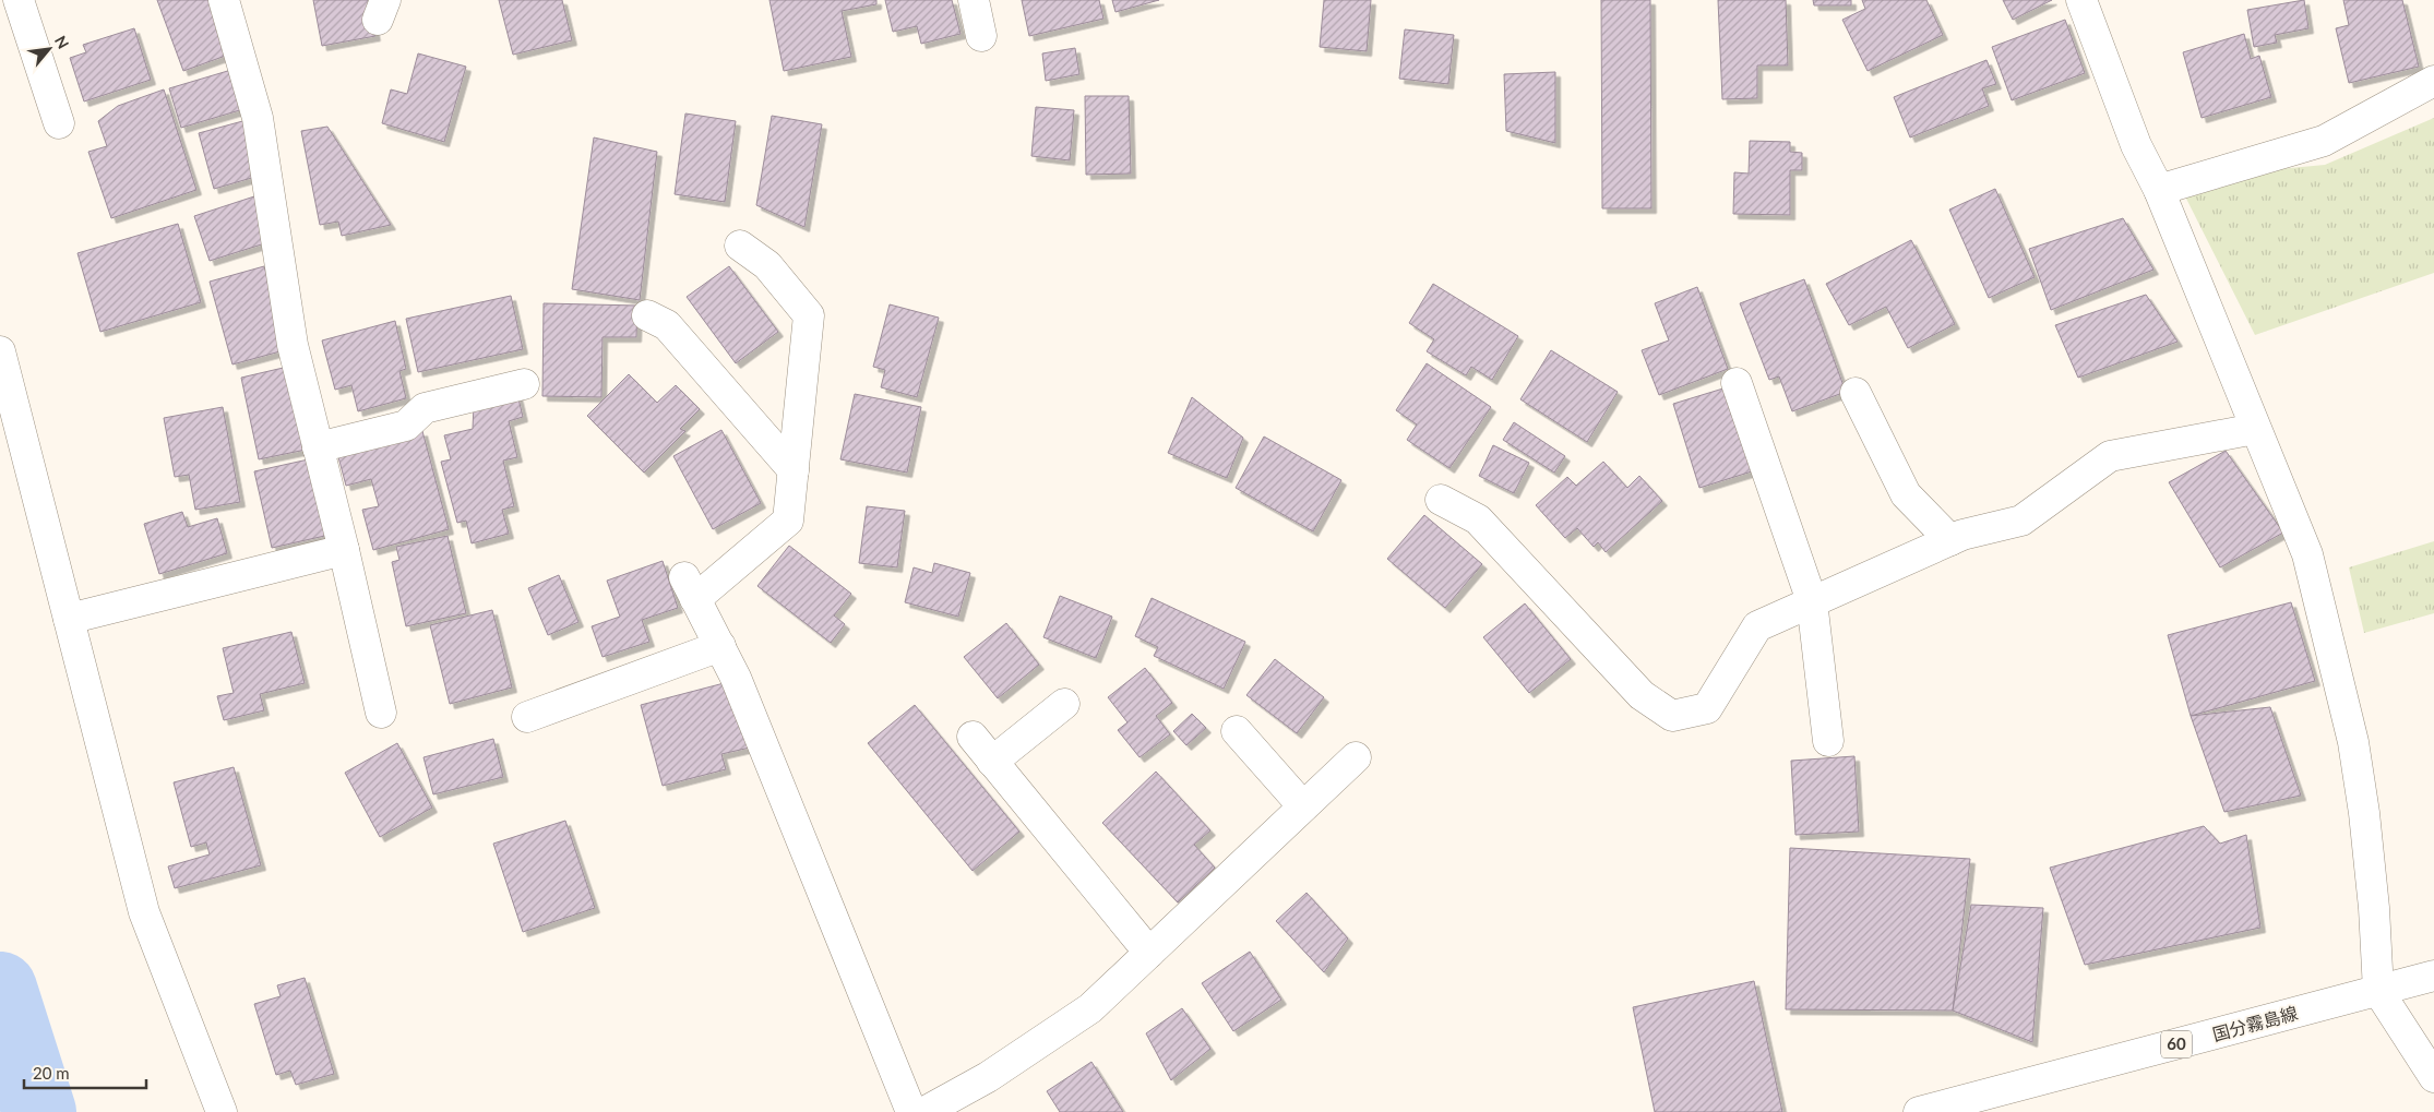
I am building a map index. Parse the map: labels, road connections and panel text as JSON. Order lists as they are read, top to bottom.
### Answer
{
  "streets": {
    "street": ["国分霧島線", "60"]
  },
  "scale_bar": "20 m",
  "north": "top right"
}
